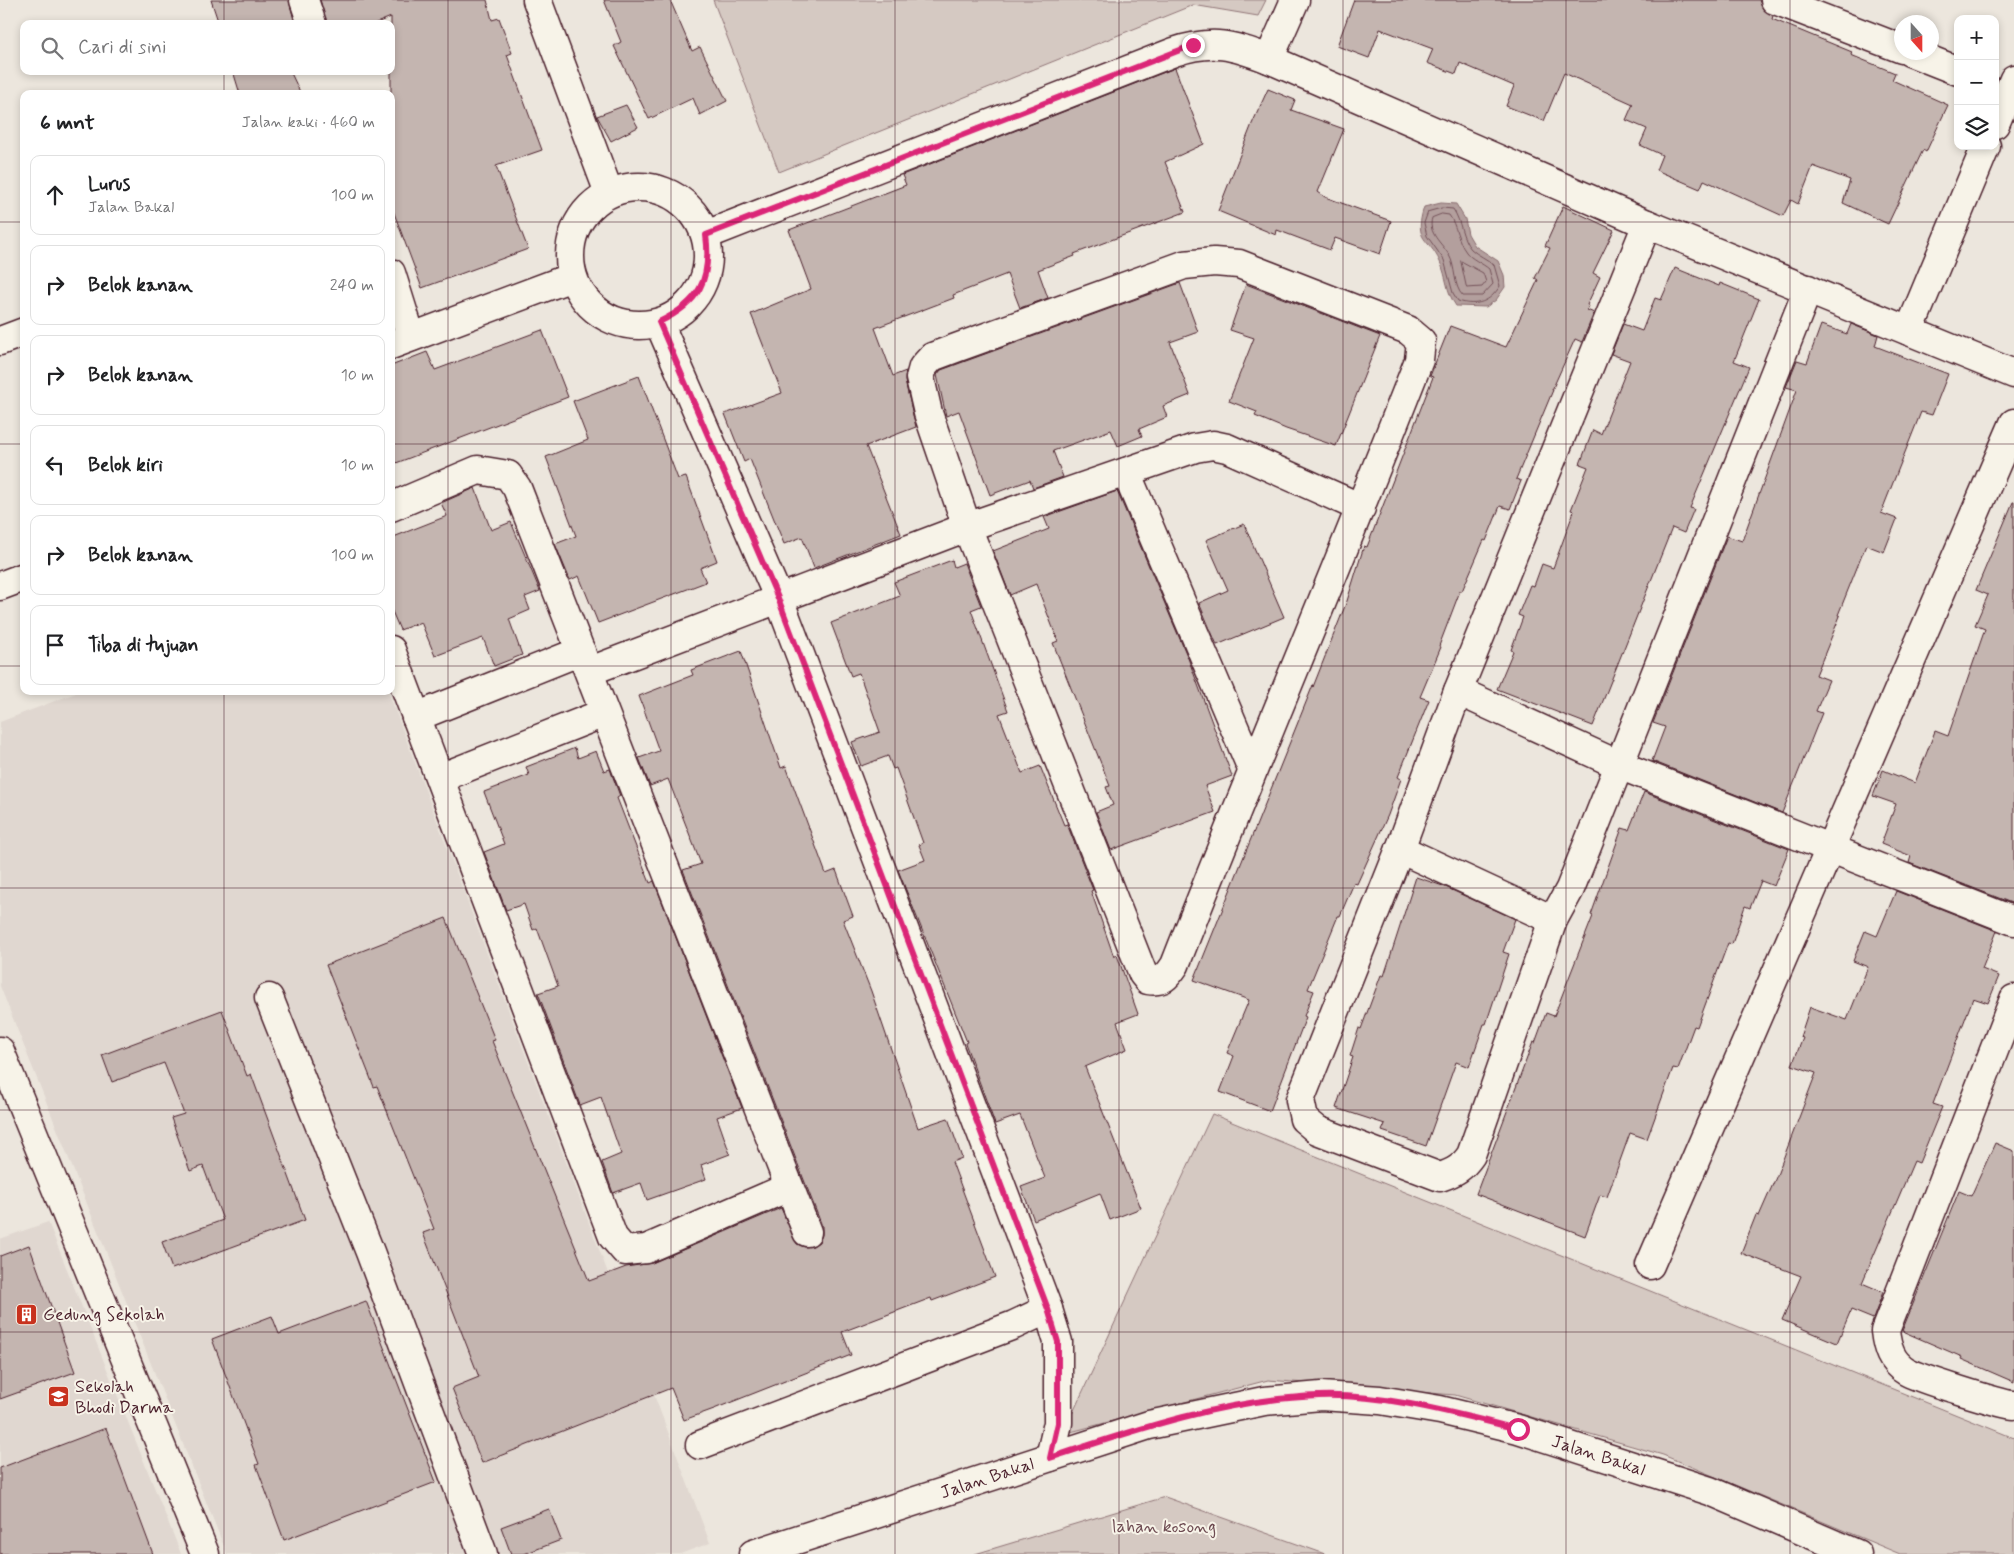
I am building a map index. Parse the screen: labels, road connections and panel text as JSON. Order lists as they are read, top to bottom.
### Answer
{
  "streets": {
    "street": ["Jalan Bakal"]
  },
  "parks": ["lahan kosong"],
  "places": {
    "building": ["Gedung Sekolah"],
    "school or university": ["Sekolah Bhodi Darma"]
  },
  "north": "bottom",
  "page": {
    "map_buttons": ["+", "−"],
    "search": "Cari di sini",
    "heading": ["6 mnt", "Jalan kaki · 460 m"],
    "list": [
      ["Lurus", "Jalan Bakal", "100 m"],
      ["Belok kanan", "240 m"],
      ["Belok kanan", "10 m"],
      ["Belok kiri", "10 m"],
      ["Belok kanan", "100 m"],
      "Tiba di tujuan"
    ]
  }
}
